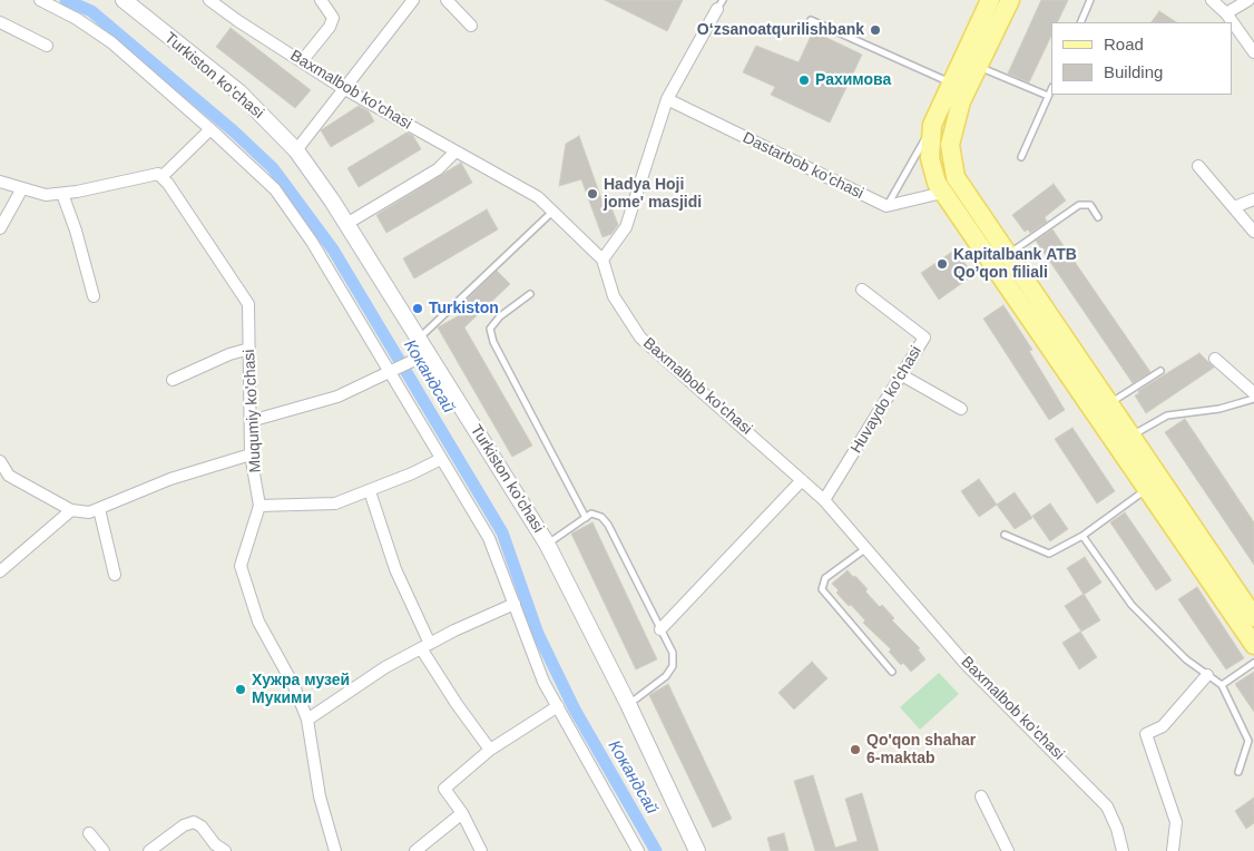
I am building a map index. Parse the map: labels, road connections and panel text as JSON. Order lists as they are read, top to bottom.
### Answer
{
  "streets": {
    "main road": ["Turkiston ko'chasi"],
    "street": [
      "Baxmalbob ko'chasi",
      "Dastarbob ko'chasi",
      "Huvaydo ko'chasi",
      "Muqumiy ko'chasi"
    ]
  },
  "crossings": [
    ["Baxmalbob ko'chasi", "Huvaydo ko'chasi"]
  ],
  "water": ["Кокандсай"],
  "places": [
    "Oʻzsanoatqurilishbank",
    "Рахимова",
    "Hadya Hoji jome' masjidi",
    "Kapitalbank ATB Qo’qon filiali",
    "Turkiston",
    "Хужра музей Мукими",
    "Qo'qon shahar 6-maktab"
  ],
  "legend": ["Road", "Building"]
}
